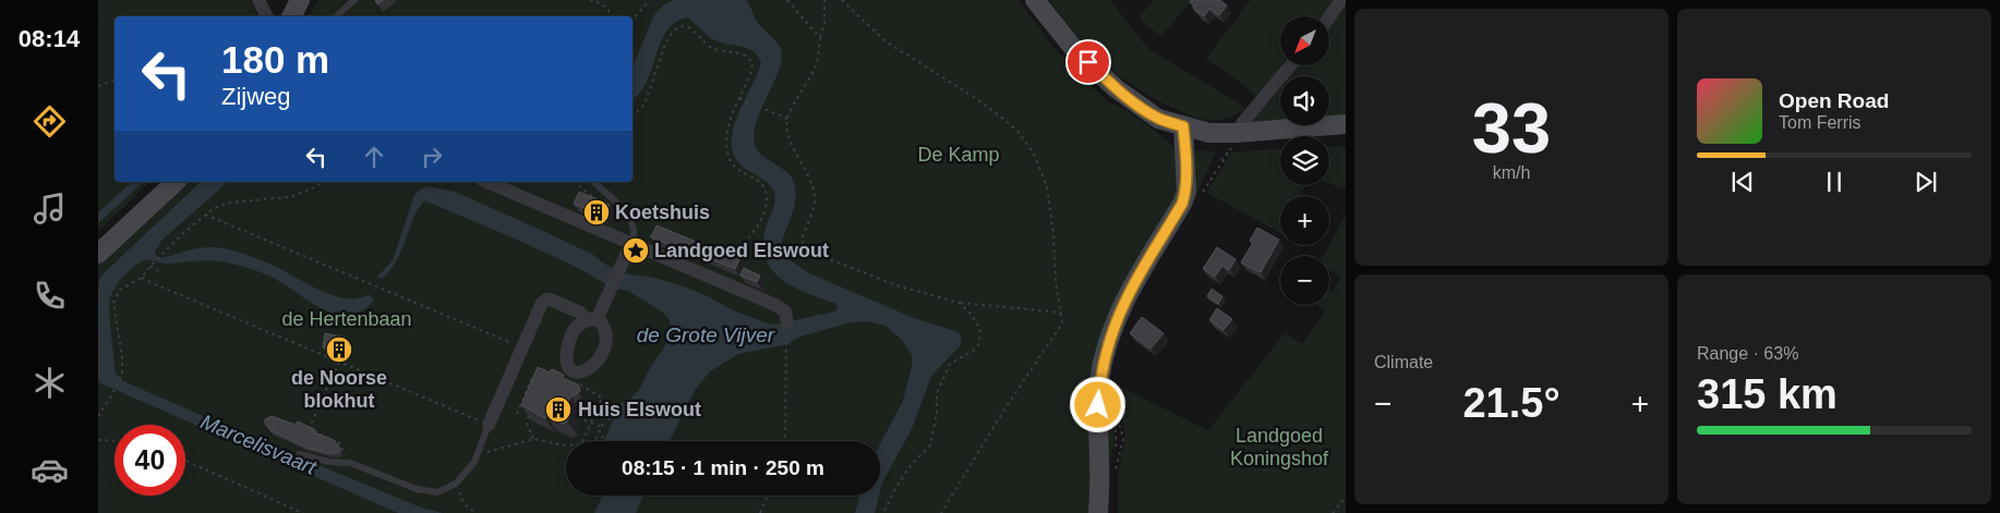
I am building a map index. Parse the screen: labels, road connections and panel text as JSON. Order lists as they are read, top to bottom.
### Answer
{
  "water": ["de Grote Vijver", "Marcelisvaart"],
  "parks": ["De Kamp", "de Hertenbaan", "Landgoed Koningshof"],
  "places": {
    "building": ["Koetshuis", "de Noorse blokhut", "Huis Elswout"],
    "place": ["Landgoed Elswout"]
  },
  "north": "bottom left",
  "page": {
    "tabs": "08:14",
    "tile": [
      ["33", "km/h"],
      "Climate",
      ["Range · 63%", "315 km"]
    ],
    "map_buttons": ["+", "−"],
    "turn": ["180 m", "Zijweg"],
    "song": ["Open Road", "Tom Ferris"],
    "heat": ["−", "21.5°", "+"],
    "limit": "40",
    "trip": "08:15 · 1 min · 250 m"
  }
}
